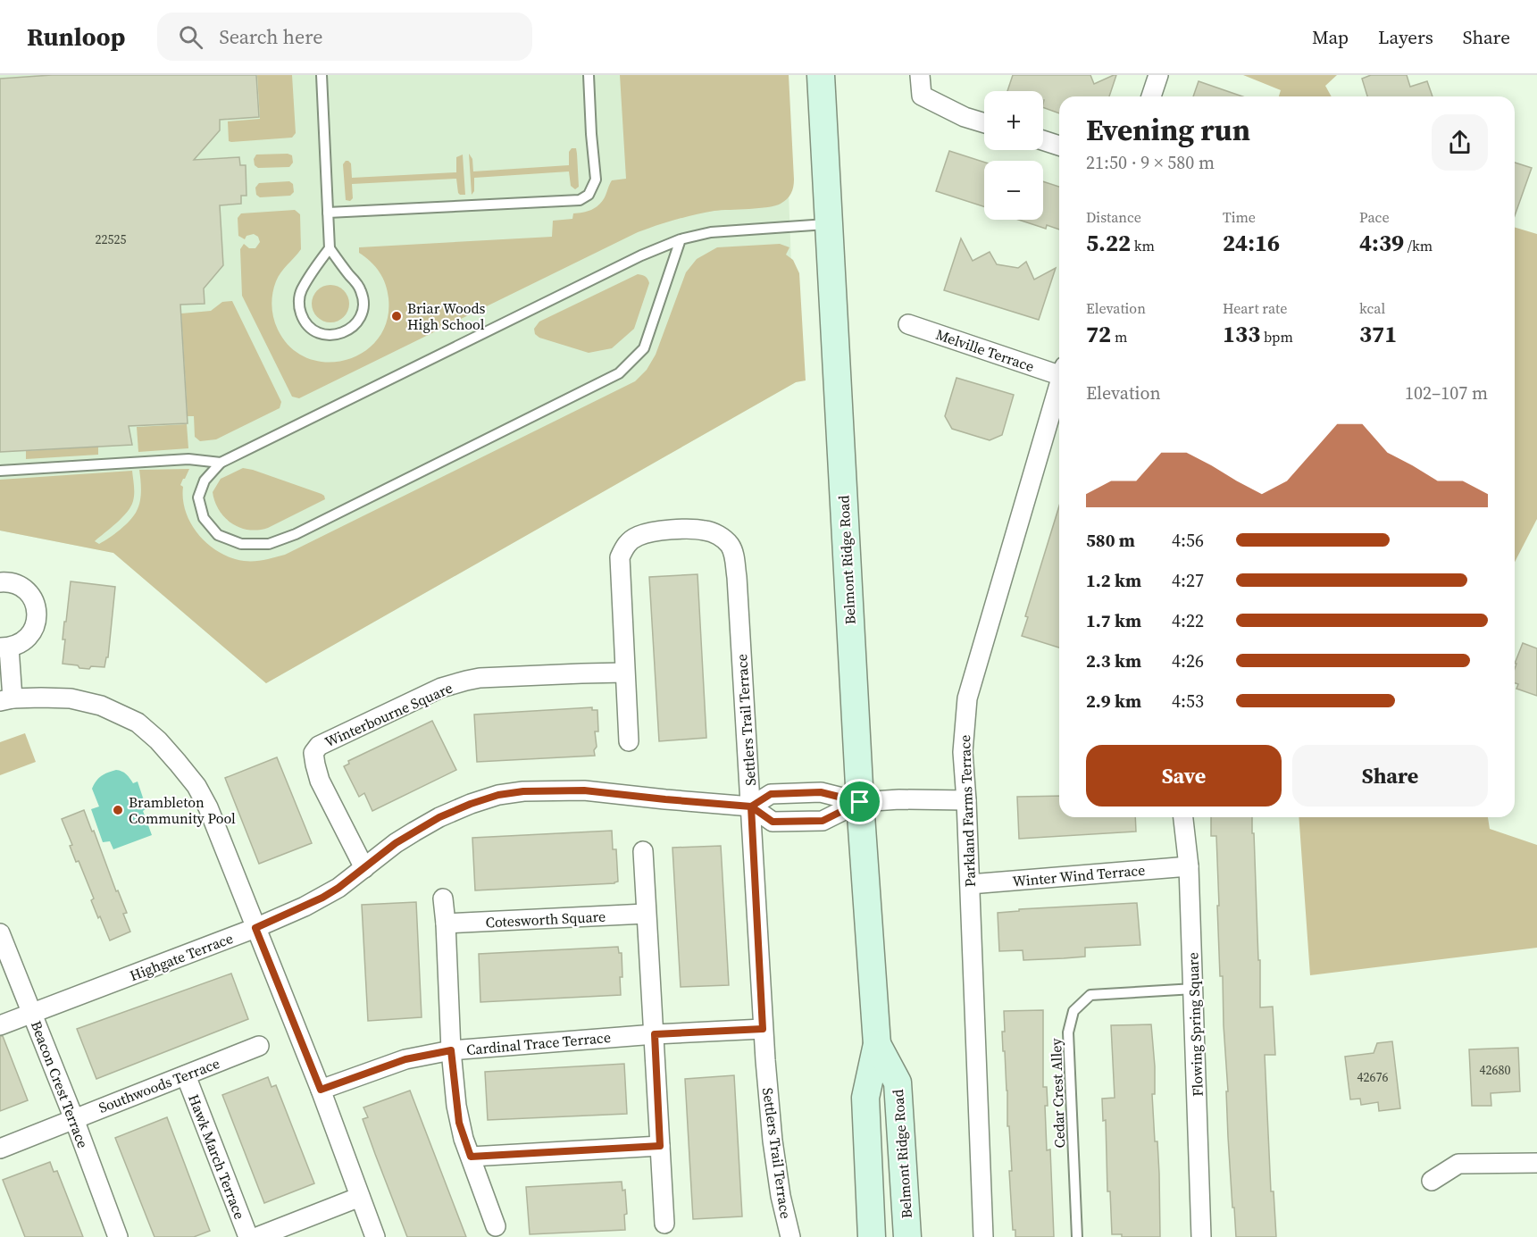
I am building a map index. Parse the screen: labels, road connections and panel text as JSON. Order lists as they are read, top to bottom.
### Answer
{
  "streets": {
    "main road": ["Belmont Ridge Road"],
    "street": [
      "Melville Terrace",
      "Winterbourne Square",
      "Settlers Trail Terrace",
      "Parkland Farms Terrace",
      "Winter Wind Terrace",
      "Cotesworth Square",
      "Highgate Terrace",
      "Flowing Spring Square",
      "Cardinal Trace Terrace",
      "Beacon Crest Terrace",
      "Southwoods Terrace",
      "Hawk March Terrace"
    ],
    "lane": ["Cedar Crest Alley"]
  },
  "crossings": [
    ["Belmont Ridge Road", "Highgate Terrace"],
    ["Winterbourne Square", "Settlers Trail Terrace"],
    ["Winterbourne Square", "Highgate Terrace"],
    ["Settlers Trail Terrace", "Highgate Terrace"],
    ["Settlers Trail Terrace", "Cardinal Trace Terrace"],
    ["Parkland Farms Terrace", "Winter Wind Terrace"],
    ["Winter Wind Terrace", "Flowing Spring Square"],
    ["Highgate Terrace", "Beacon Crest Terrace"],
    ["Flowing Spring Square", "Cedar Crest Alley"],
    ["Beacon Crest Terrace", "Southwoods Terrace"],
    ["Southwoods Terrace", "Hawk March Terrace"]
  ],
  "places": ["Briar Woods High School", "Brambleton Community Pool"],
  "house_numbers": ["22525", "42680", "42676"],
  "page": {
    "header": "Runloop",
    "search": "Search here",
    "nav": ["Map", "Layers", "Share"],
    "map_buttons": ["+", "−"],
    "heading": ["Evening run", "21:50 · 9 × 580 m"],
    "stats": [
      ["Distance", "5.22 km"],
      ["Time", "24:16"],
      ["Pace", "4:39 /km"],
      ["Elevation", "72 m"],
      ["Heart rate", "133 bpm"],
      ["kcal", "371"]
    ],
    "chart": ["Elevation", "102–107 m"],
    "list": [
      {
        "name": "580 m",
        "note": "4:56"
      },
      {
        "name": "1.2 km",
        "note": "4:27"
      },
      {
        "name": "1.7 km",
        "note": "4:22"
      },
      {
        "name": "2.3 km",
        "note": "4:26"
      },
      {
        "name": "2.9 km",
        "note": "4:53"
      }
    ],
    "buttons": ["Save", "Share"]
  }
}
